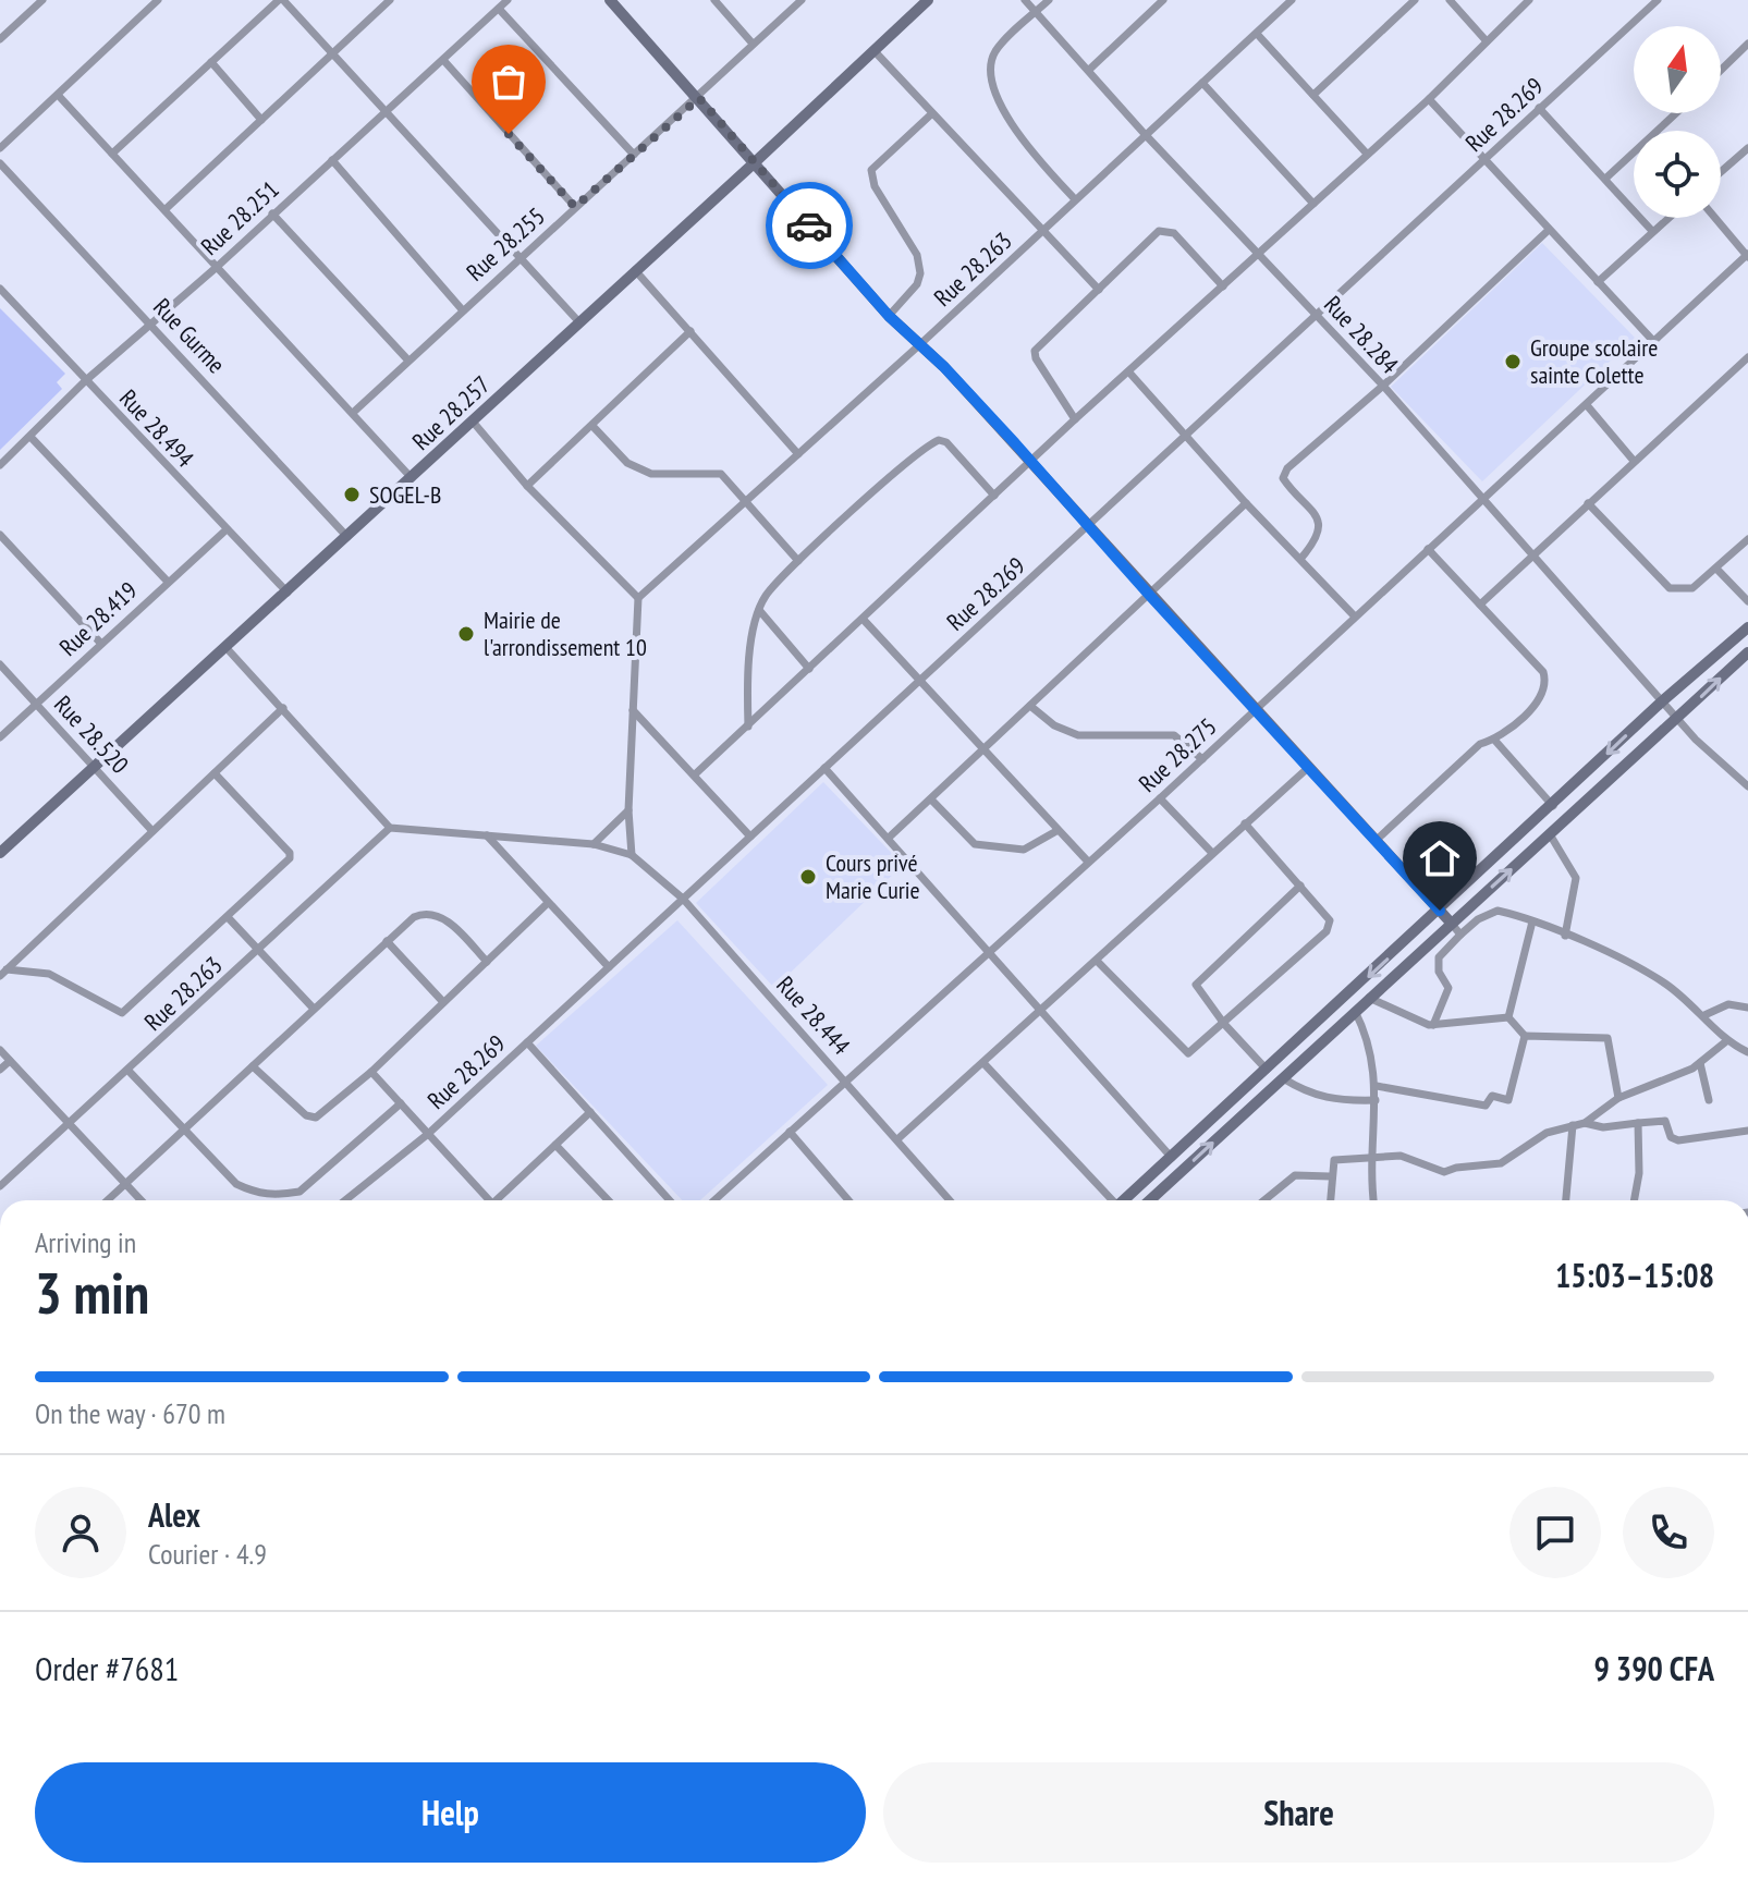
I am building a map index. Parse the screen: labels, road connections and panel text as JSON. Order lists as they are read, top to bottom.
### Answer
{
  "streets": {
    "street": [
      "Rue 28.269",
      "Rue 28.251",
      "Rue 28.255",
      "Rue 28.263",
      "Rue 28.284",
      "Rue Gurme",
      "Rue 28.257",
      "Rue 28.494",
      "Rue 28.419",
      "Rue 28.520",
      "Rue 28.275",
      "Rue 28.444"
    ]
  },
  "crossings": [
    ["Rue 28.269", "Rue 28.284"],
    ["Rue 28.269", "Rue 28.444"],
    ["Rue 28.251", "Rue Gurme"],
    ["Rue 28.251", "Rue 28.494"],
    ["Rue 28.263", "Rue 28.284"],
    ["Rue 28.284", "Rue 28.275"],
    ["Rue Gurme", "Rue 28.257"],
    ["Rue 28.257", "Rue 28.494"],
    ["Rue 28.257", "Rue 28.520"],
    ["Rue 28.494", "Rue 28.419"],
    ["Rue 28.419", "Rue 28.520"],
    ["Rue 28.275", "Rue 28.444"]
  ],
  "places": [
    "Groupe scolaire sainte Colette",
    "SOGEL-B",
    "Mairie de l'arrondissement 10",
    "Cours privé Marie Curie"
  ],
  "north": "top",
  "page": {
    "heading": ["3 min", "Arriving in", "15:03–15:08"],
    "panel": [
      "Alex",
      "Courier · 4.9",
      "Order #7681",
      "9 390 CFA"
    ],
    "bar": "On the way · 670 m",
    "buttons": ["Help", "Share"]
  }
}
